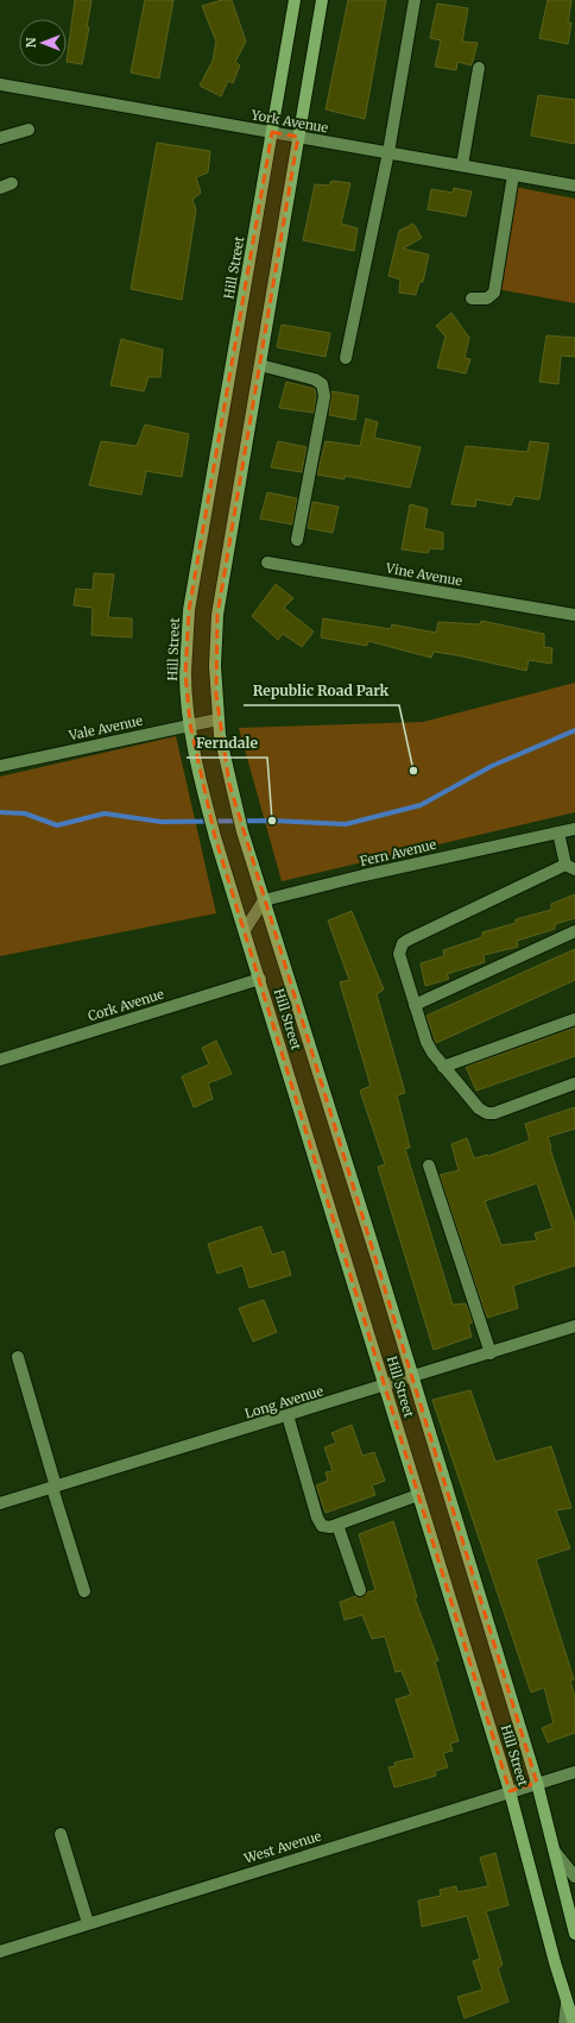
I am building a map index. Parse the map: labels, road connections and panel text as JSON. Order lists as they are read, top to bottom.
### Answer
{
  "streets": {
    "main road": ["Hill Street"],
    "street": [
      "York Avenue",
      "Vine Avenue",
      "Vale Avenue",
      "Fern Avenue",
      "Cork Avenue",
      "Long Avenue",
      "West Avenue"
    ]
  },
  "crossings": [
    ["York Avenue", "Hill Street"],
    ["Hill Street", "Vale Avenue"],
    ["Hill Street", "Fern Avenue"],
    ["Hill Street", "Cork Avenue"],
    ["Hill Street", "Long Avenue"],
    ["Hill Street", "West Avenue"]
  ],
  "places": ["Republic Road Park", "Ferndale"],
  "north": "left"
}
